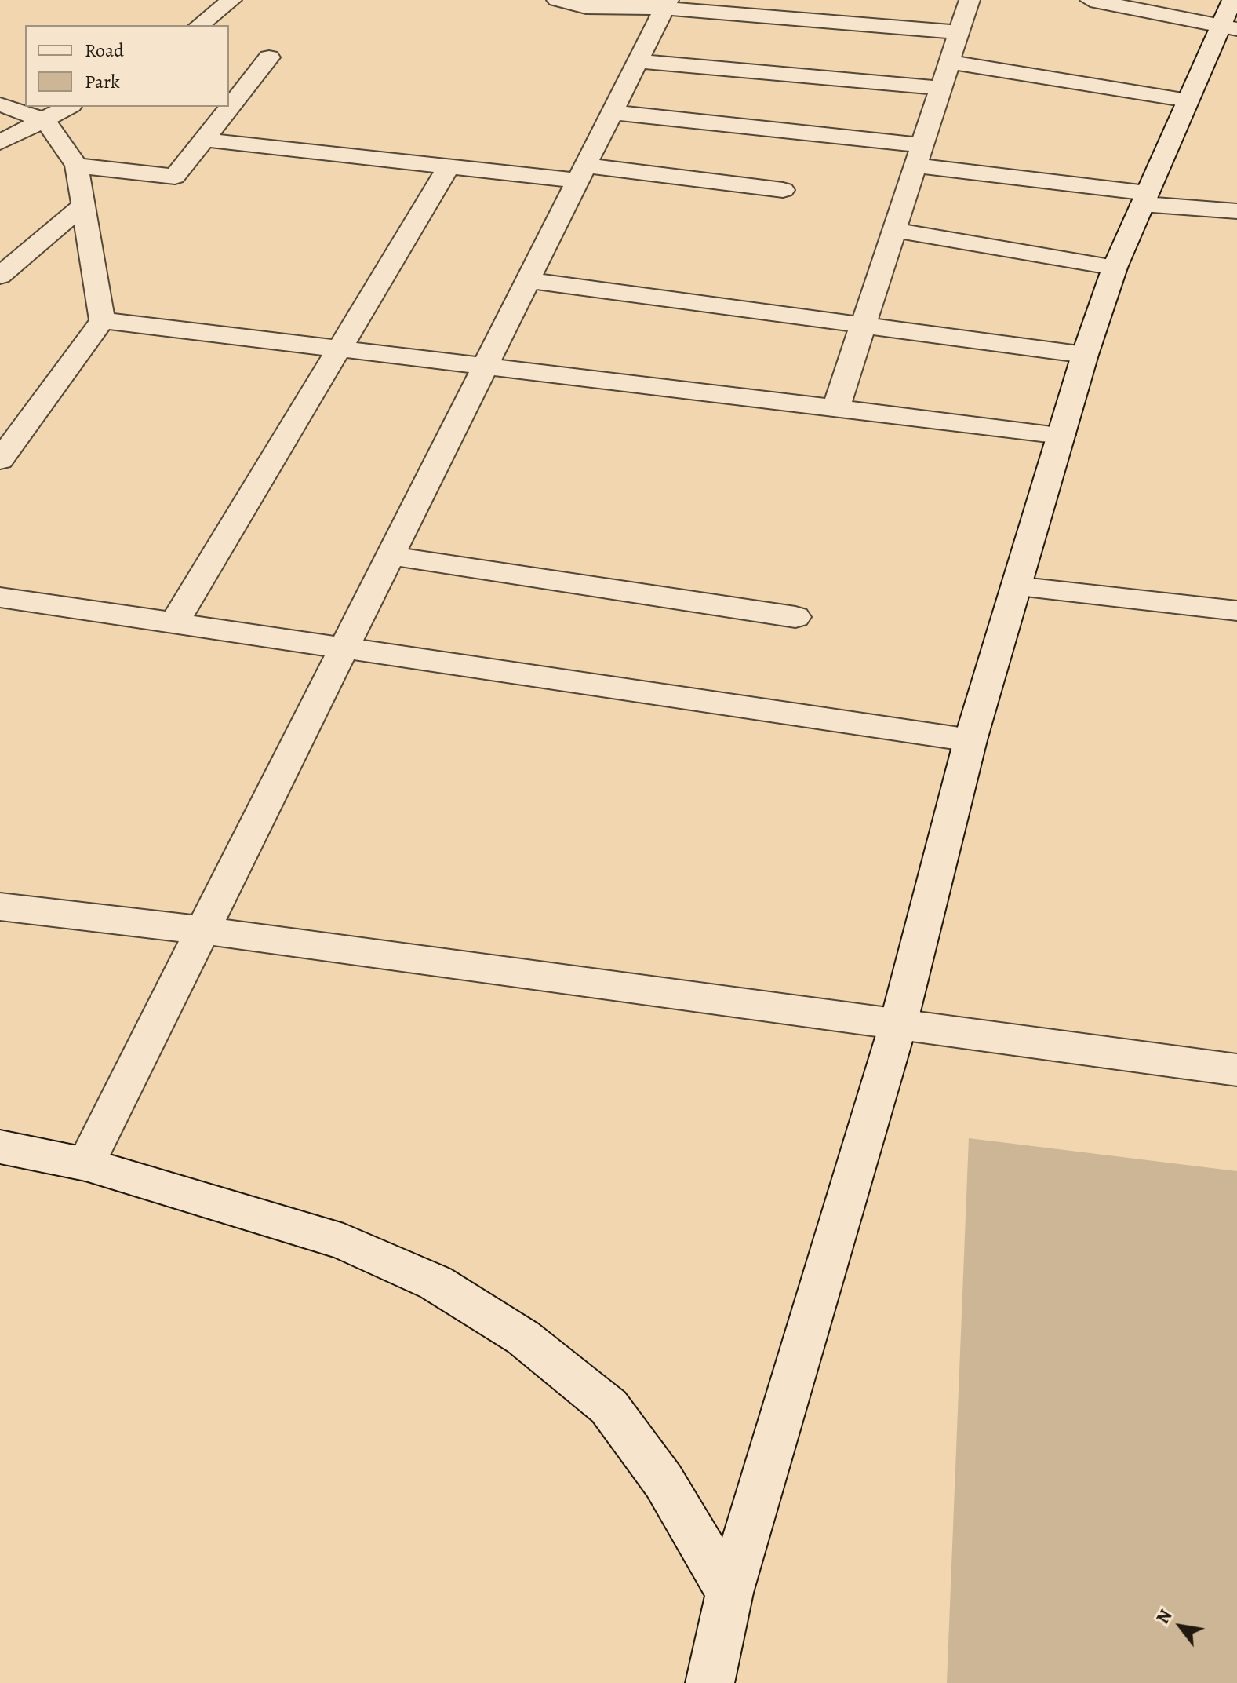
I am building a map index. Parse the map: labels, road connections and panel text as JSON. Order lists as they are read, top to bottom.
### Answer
{
  "legend": ["Road", "Park"],
  "north": "top left"
}
